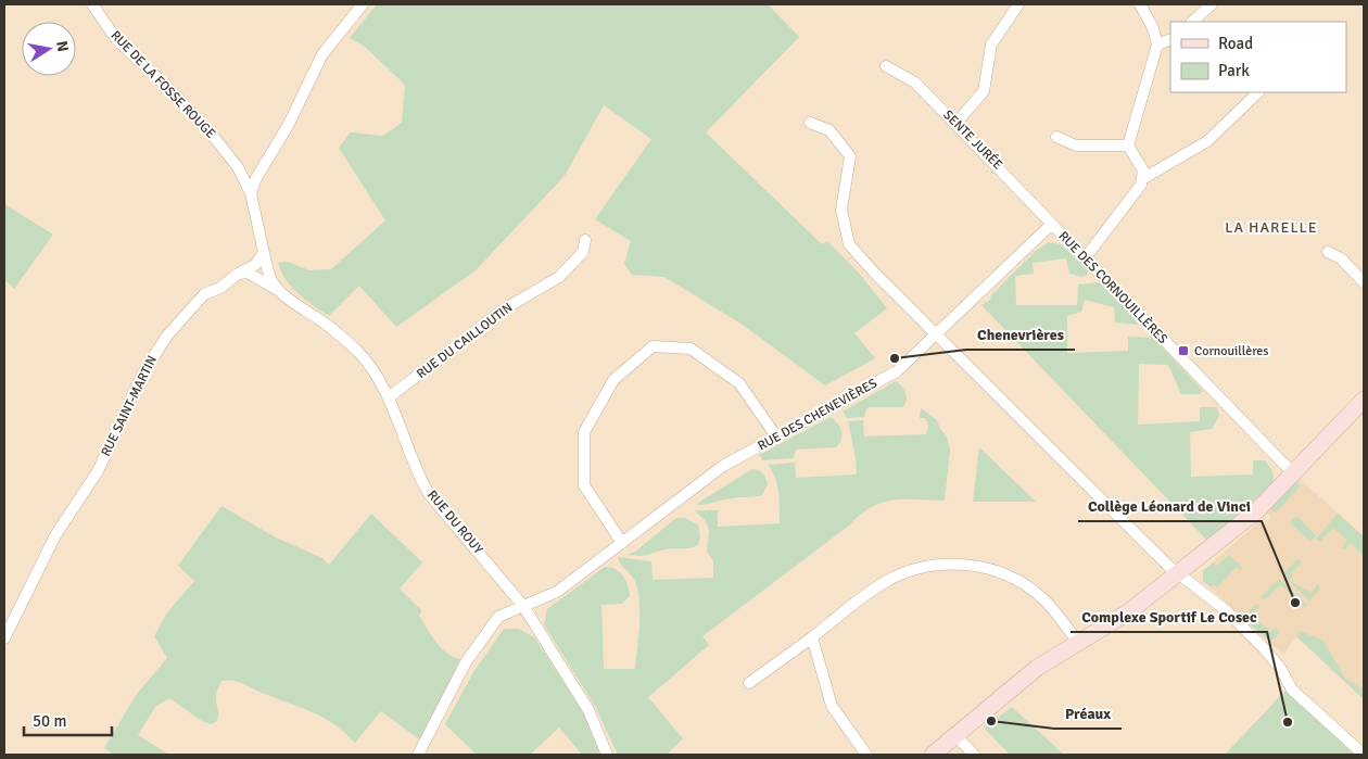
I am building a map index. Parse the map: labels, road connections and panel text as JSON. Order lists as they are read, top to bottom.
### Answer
{
  "streets": {
    "street": [
      "RUE DE LA FOSSE ROUGE",
      "SENTE JURÉE",
      "RUE DES CORNOUILLÈRES",
      "RUE DU CAILLOUTIN",
      "RUE SAINT-MARTIN",
      "RUE DES CHENEVIÈRES",
      "RUE DU ROUY"
    ]
  },
  "crossings": [
    ["SENTE JURÉE", "RUE DES CORNOUILLÈRES"],
    ["RUE DES CORNOUILLÈRES", "RUE DES CHENEVIÈRES"],
    ["RUE DU CAILLOUTIN", "RUE DU ROUY"],
    ["RUE SAINT-MARTIN", "RUE DU ROUY"],
    ["RUE DES CHENEVIÈRES", "RUE DU ROUY"]
  ],
  "districts": ["LA HARELLE"],
  "places": {
    "transit": ["Cornouillères"],
    "other": [
      "Chenevrières",
      "Collège Léonard de Vinci",
      "Préaux",
      "Complexe Sportif Le Cosec"
    ]
  },
  "legend": ["Road", "Park"],
  "scale_bar": "50 m",
  "north": "right"
}
